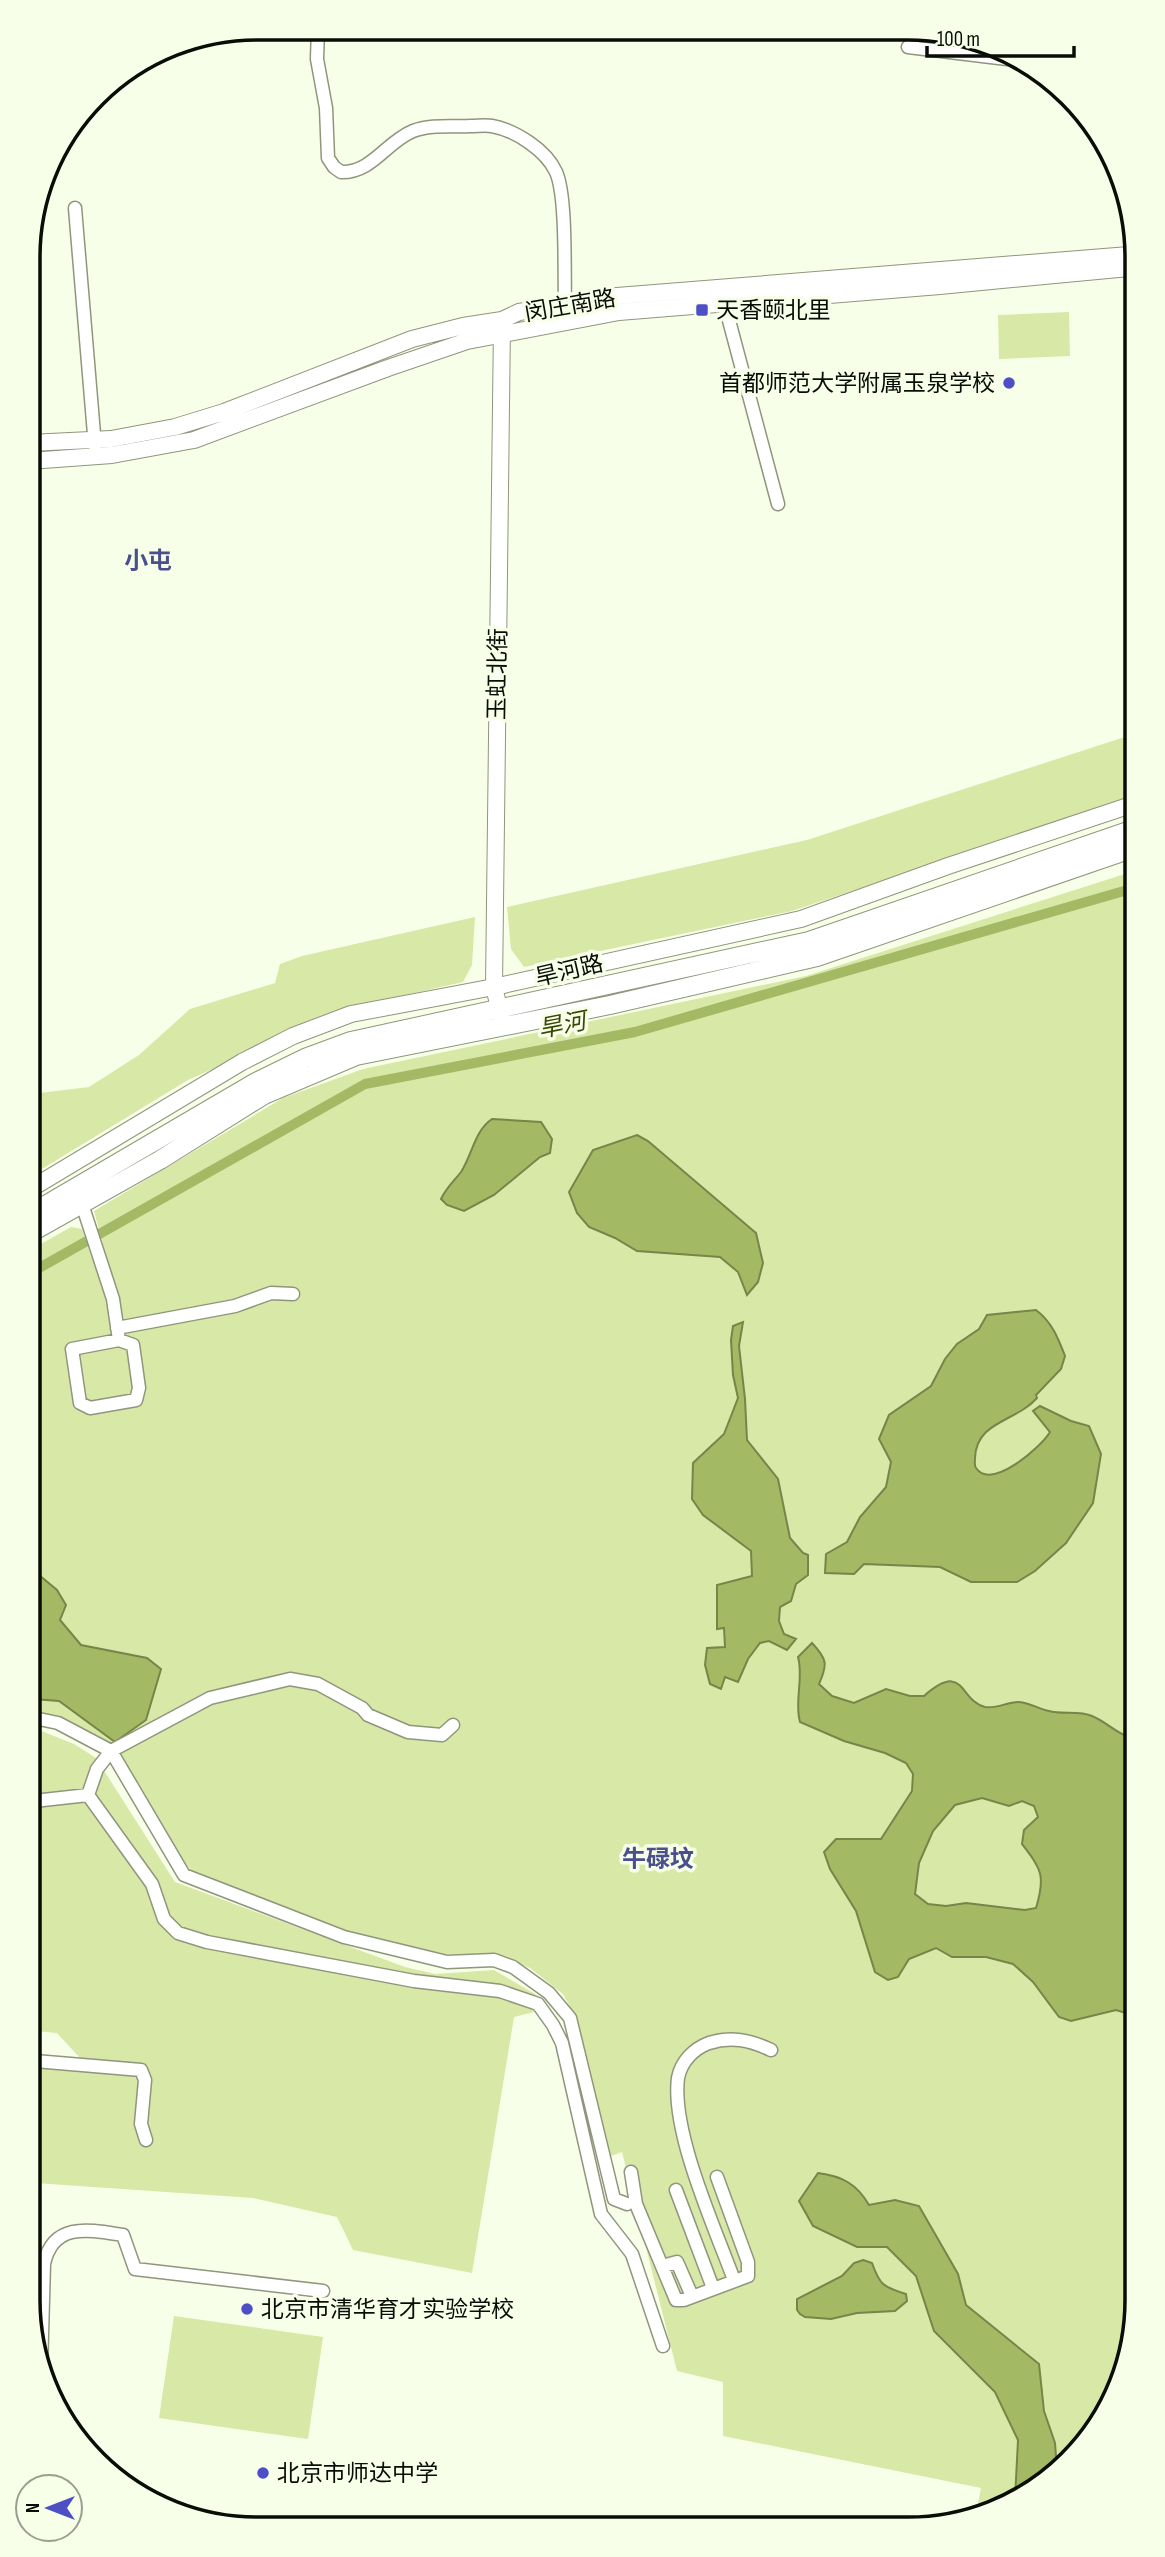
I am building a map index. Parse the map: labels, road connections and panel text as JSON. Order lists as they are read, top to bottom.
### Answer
{
  "streets": {
    "main road": ["旱河路"],
    "street": ["闵庄南路", "玉虹北街"]
  },
  "crossings": [
    ["闵庄南路", "玉虹北街"],
    ["玉虹北街", "旱河路"]
  ],
  "districts": ["小屯", "牛碌坟"],
  "water": ["旱河"],
  "places": {
    "transit": ["天香颐北里"],
    "other": ["首都师范大学附属玉泉学校", "北京市清华育才实验学校", "北京市师达中学"]
  },
  "scale_bar": "100 m",
  "north": "left"
}
